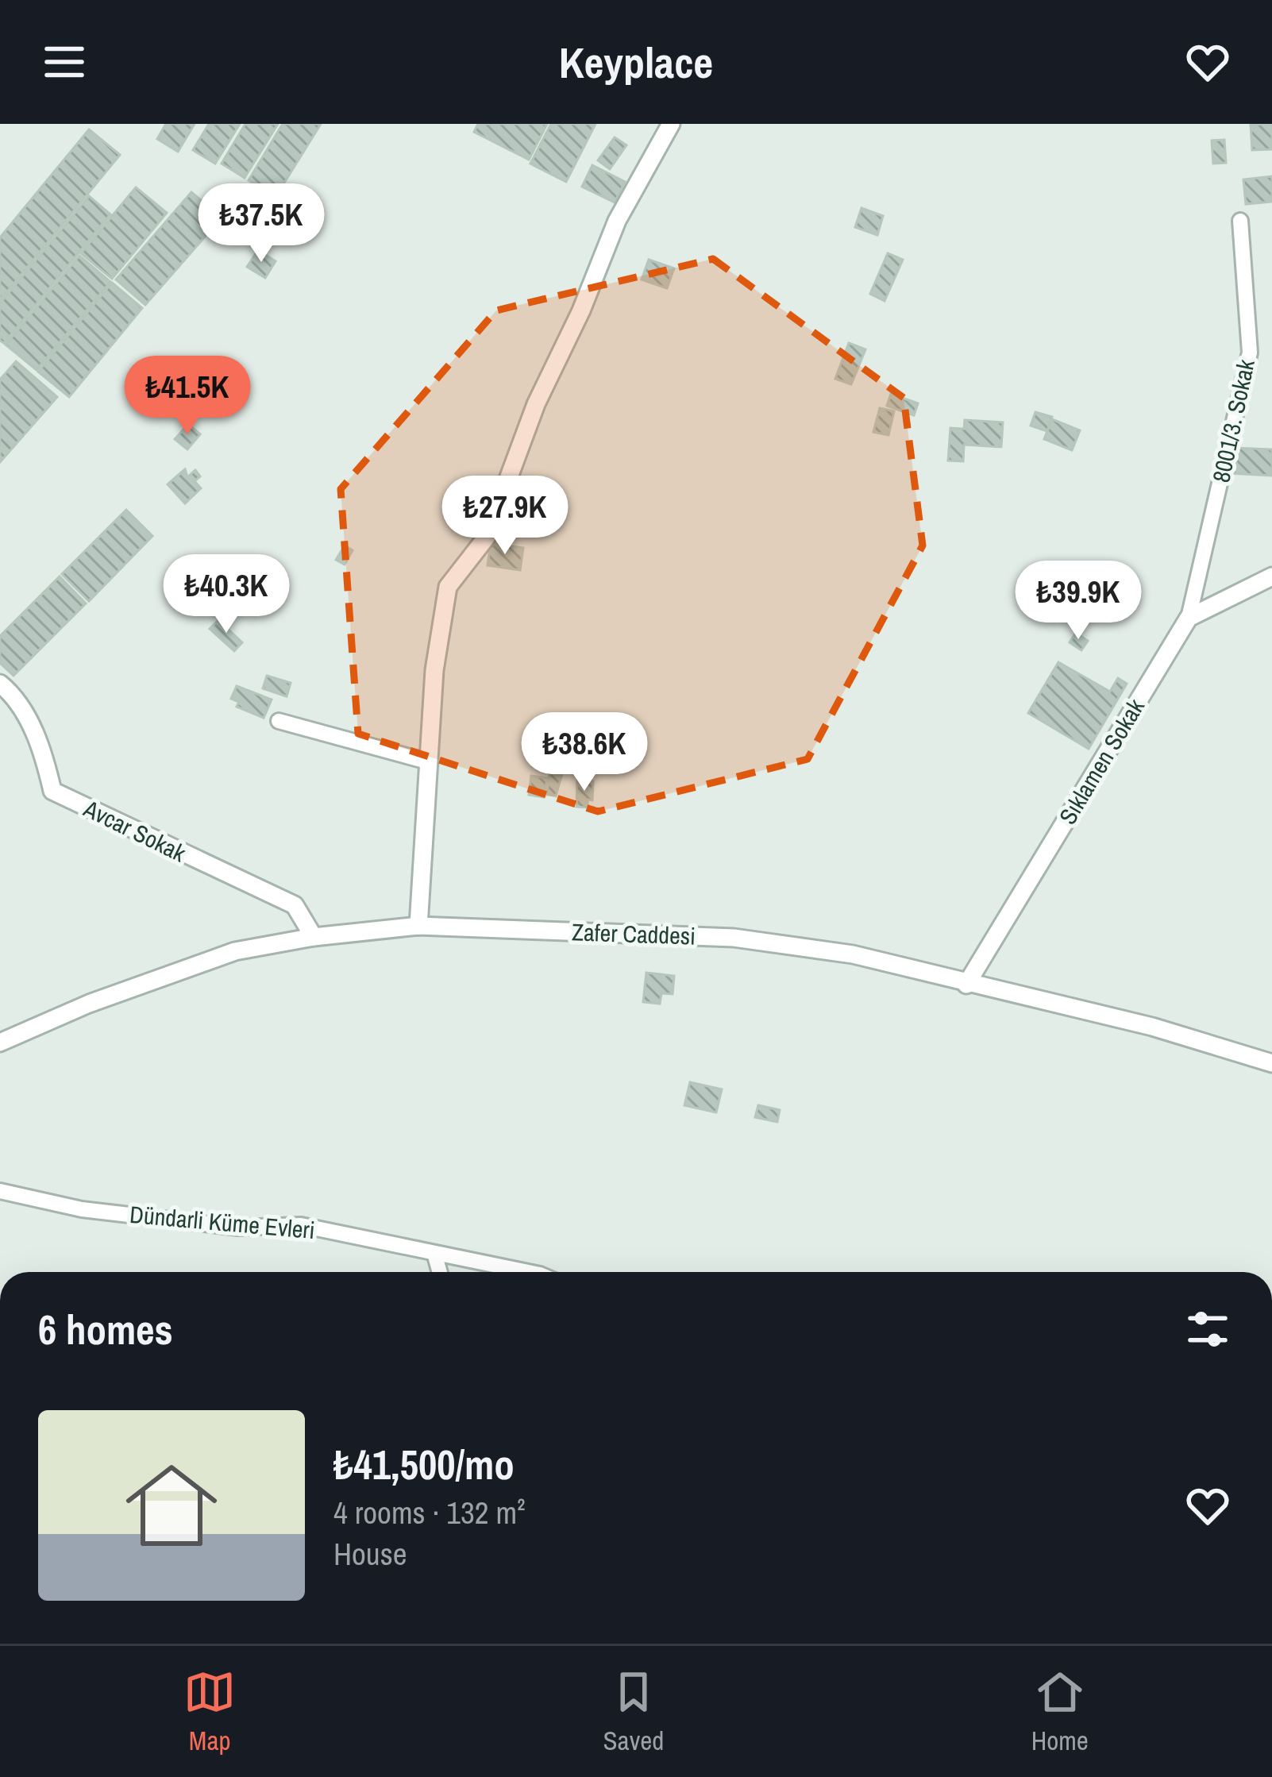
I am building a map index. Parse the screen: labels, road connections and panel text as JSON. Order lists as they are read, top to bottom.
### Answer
{
  "streets": {
    "street": [
      "8001/3. Sokak",
      "Sıklamen Sokak",
      "Avcar Sokak",
      "Zafer Caddesi",
      "Dündarli Küme Evleri"
    ]
  },
  "crossings": [
    ["8001/3. Sokak", "Sıklamen Sokak"],
    ["Sıklamen Sokak", "Zafer Caddesi"],
    ["Avcar Sokak", "Zafer Caddesi"]
  ],
  "page": {
    "header": "Keyplace",
    "price": [
      "₺37.5K",
      "₺41.5K",
      "₺27.9K",
      "₺40.3K",
      "₺39.9K",
      "₺38.6K"
    ],
    "heading": "6 homes",
    "list": [
      {
        "name": "₺41,500/mo",
        "note": "4 rooms · 132 m² · House"
      }
    ],
    "tabs": ["Map", "Saved", "Home"]
  }
}
